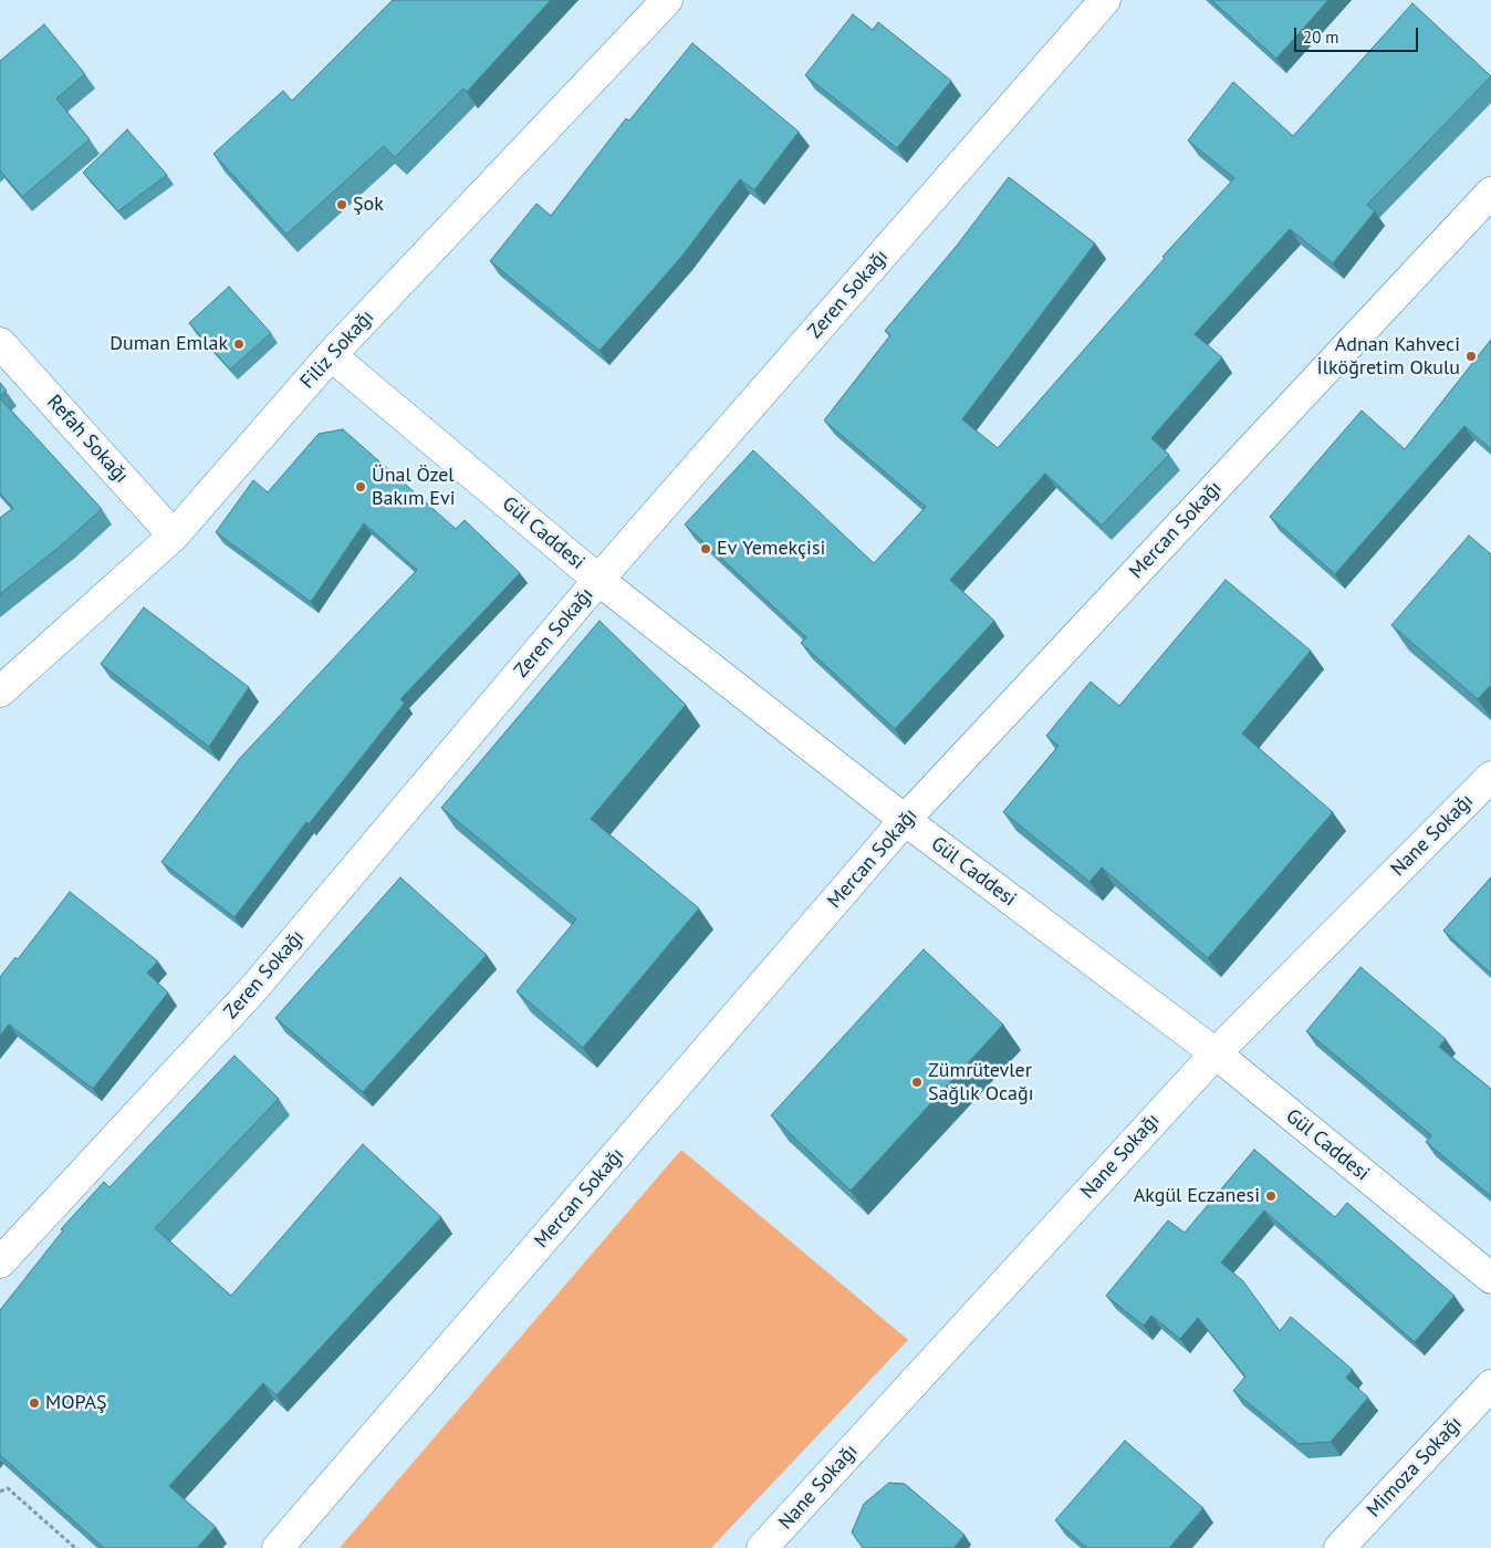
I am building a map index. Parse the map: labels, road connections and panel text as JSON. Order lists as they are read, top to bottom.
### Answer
{
  "streets": {
    "street": [
      "Zeren Sokağı",
      "Filiz Sokağı",
      "Refah Sokağı",
      "Mercan Sokağı",
      "Gül Caddesi",
      "Nane Sokağı",
      "Mimoza Sokağı"
    ]
  },
  "crossings": [
    ["Zeren Sokağı", "Gül Caddesi"],
    ["Filiz Sokağı", "Refah Sokağı"],
    ["Filiz Sokağı", "Gül Caddesi"],
    ["Mercan Sokağı", "Gül Caddesi"],
    ["Gül Caddesi", "Nane Sokağı"]
  ],
  "places": [
    "Şok",
    "Duman Emlak",
    "Adnan Kahveci İlköğretim Okulu",
    "Ünal Özel Bakım Evi",
    "Ev Yemekçisi",
    "Zümrütevler Sağlık Ocağı",
    "Akgül Eczanesi",
    "MOPAŞ"
  ],
  "scale_bar": "20 m"
}
